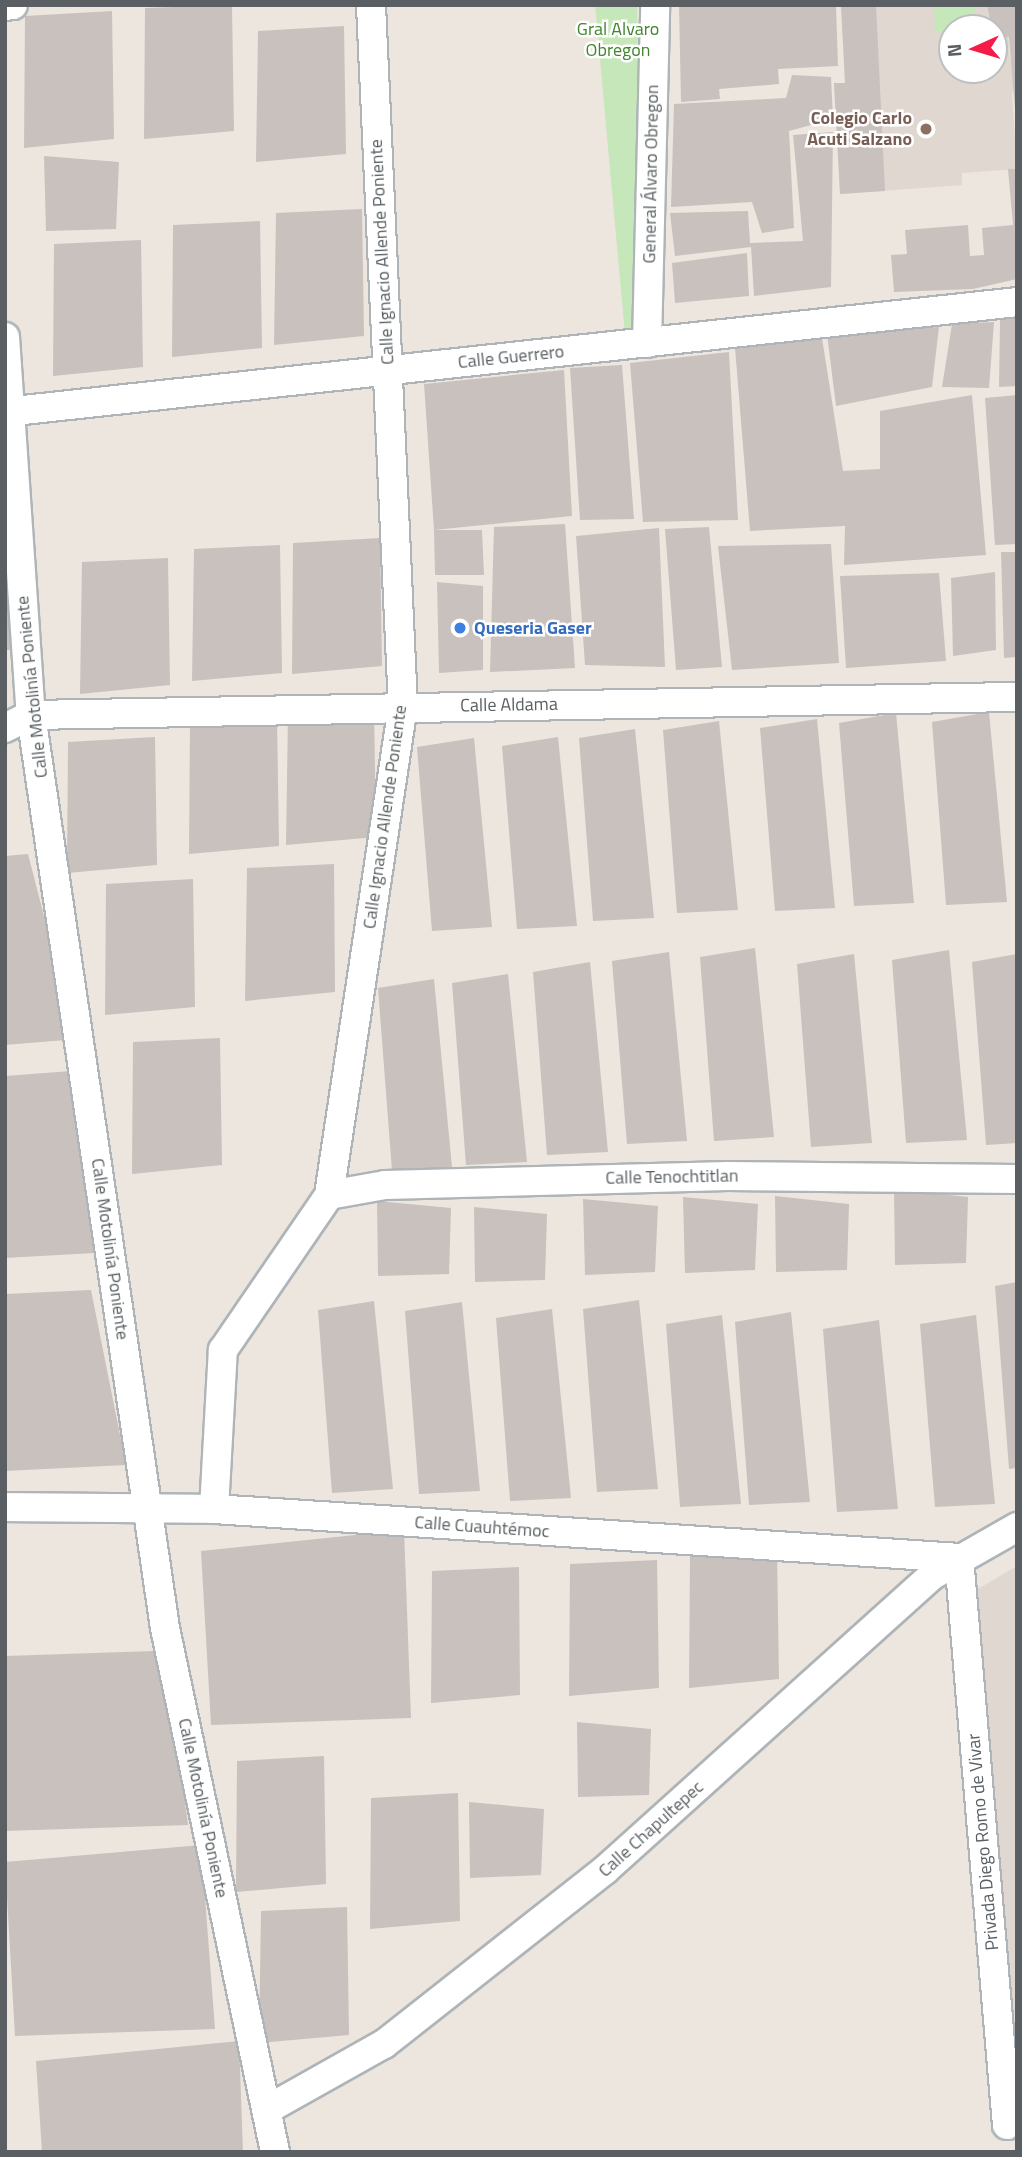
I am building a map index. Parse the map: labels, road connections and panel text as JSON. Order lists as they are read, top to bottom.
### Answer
{
  "streets": {
    "street": [
      "General Álvaro Obregon",
      "Calle Ignacio Allende Poniente",
      "Calle Guerrero",
      "Calle Motolinía Poniente",
      "Calle Aldama",
      "Calle Tenochtitlan",
      "Calle Cuauhtémoc",
      "Calle Chapultepec",
      "Privada Diego Romo de Vivar"
    ]
  },
  "crossings": [
    ["General Álvaro Obregon", "Calle Guerrero"],
    ["Calle Ignacio Allende Poniente", "Calle Guerrero"],
    ["Calle Ignacio Allende Poniente", "Calle Aldama"],
    ["Calle Ignacio Allende Poniente", "Calle Tenochtitlan"],
    ["Calle Ignacio Allende Poniente", "Calle Cuauhtémoc"],
    ["Calle Guerrero", "Calle Motolinía Poniente"],
    ["Calle Motolinía Poniente", "Calle Aldama"],
    ["Calle Motolinía Poniente", "Calle Cuauhtémoc"],
    ["Calle Motolinía Poniente", "Calle Chapultepec"],
    ["Calle Cuauhtémoc", "Calle Chapultepec"],
    ["Calle Cuauhtémoc", "Privada Diego Romo de Vivar"],
    ["Calle Chapultepec", "Privada Diego Romo de Vivar"]
  ],
  "parks": ["Gral Alvaro Obregon"],
  "places": ["Colegio Carlo Acuti Salzano", "Queseria Gaser"],
  "north": "left"
}
